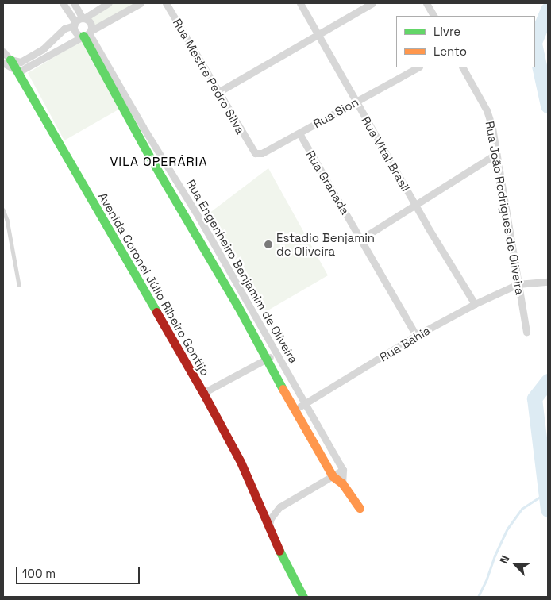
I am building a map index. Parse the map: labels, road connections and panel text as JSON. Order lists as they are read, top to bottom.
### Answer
{
  "streets": {
    "street": [
      "Rua Mestre Pedro Silva",
      "Rua Sion",
      "Rua Vital Brasil",
      "Rua Granada",
      "Rua João Rodrigues de Oliveira",
      "Rua Engenheiro Benjamim de Oliveira",
      "Avenida Coronel Júlio Ribeiro Gontijo",
      "Rua Bahia"
    ]
  },
  "crossings": [
    ["Rua Mestre Pedro Silva", "Rua Sion"],
    ["Rua Sion", "Rua Vital Brasil"],
    ["Rua Sion", "Rua Granada"],
    ["Rua Vital Brasil", "Rua Bahia"],
    ["Rua Granada", "Rua Bahia"],
    ["Rua João Rodrigues de Oliveira", "Rua Bahia"],
    ["Rua Engenheiro Benjamim de Oliveira", "Rua Bahia"]
  ],
  "districts": ["VILA OPERÁRIA"],
  "places": ["Estadio Benjamin de Oliveira"],
  "legend": ["Livre", "Lento"],
  "scale_bar": "100 m",
  "north": "top left"
}
